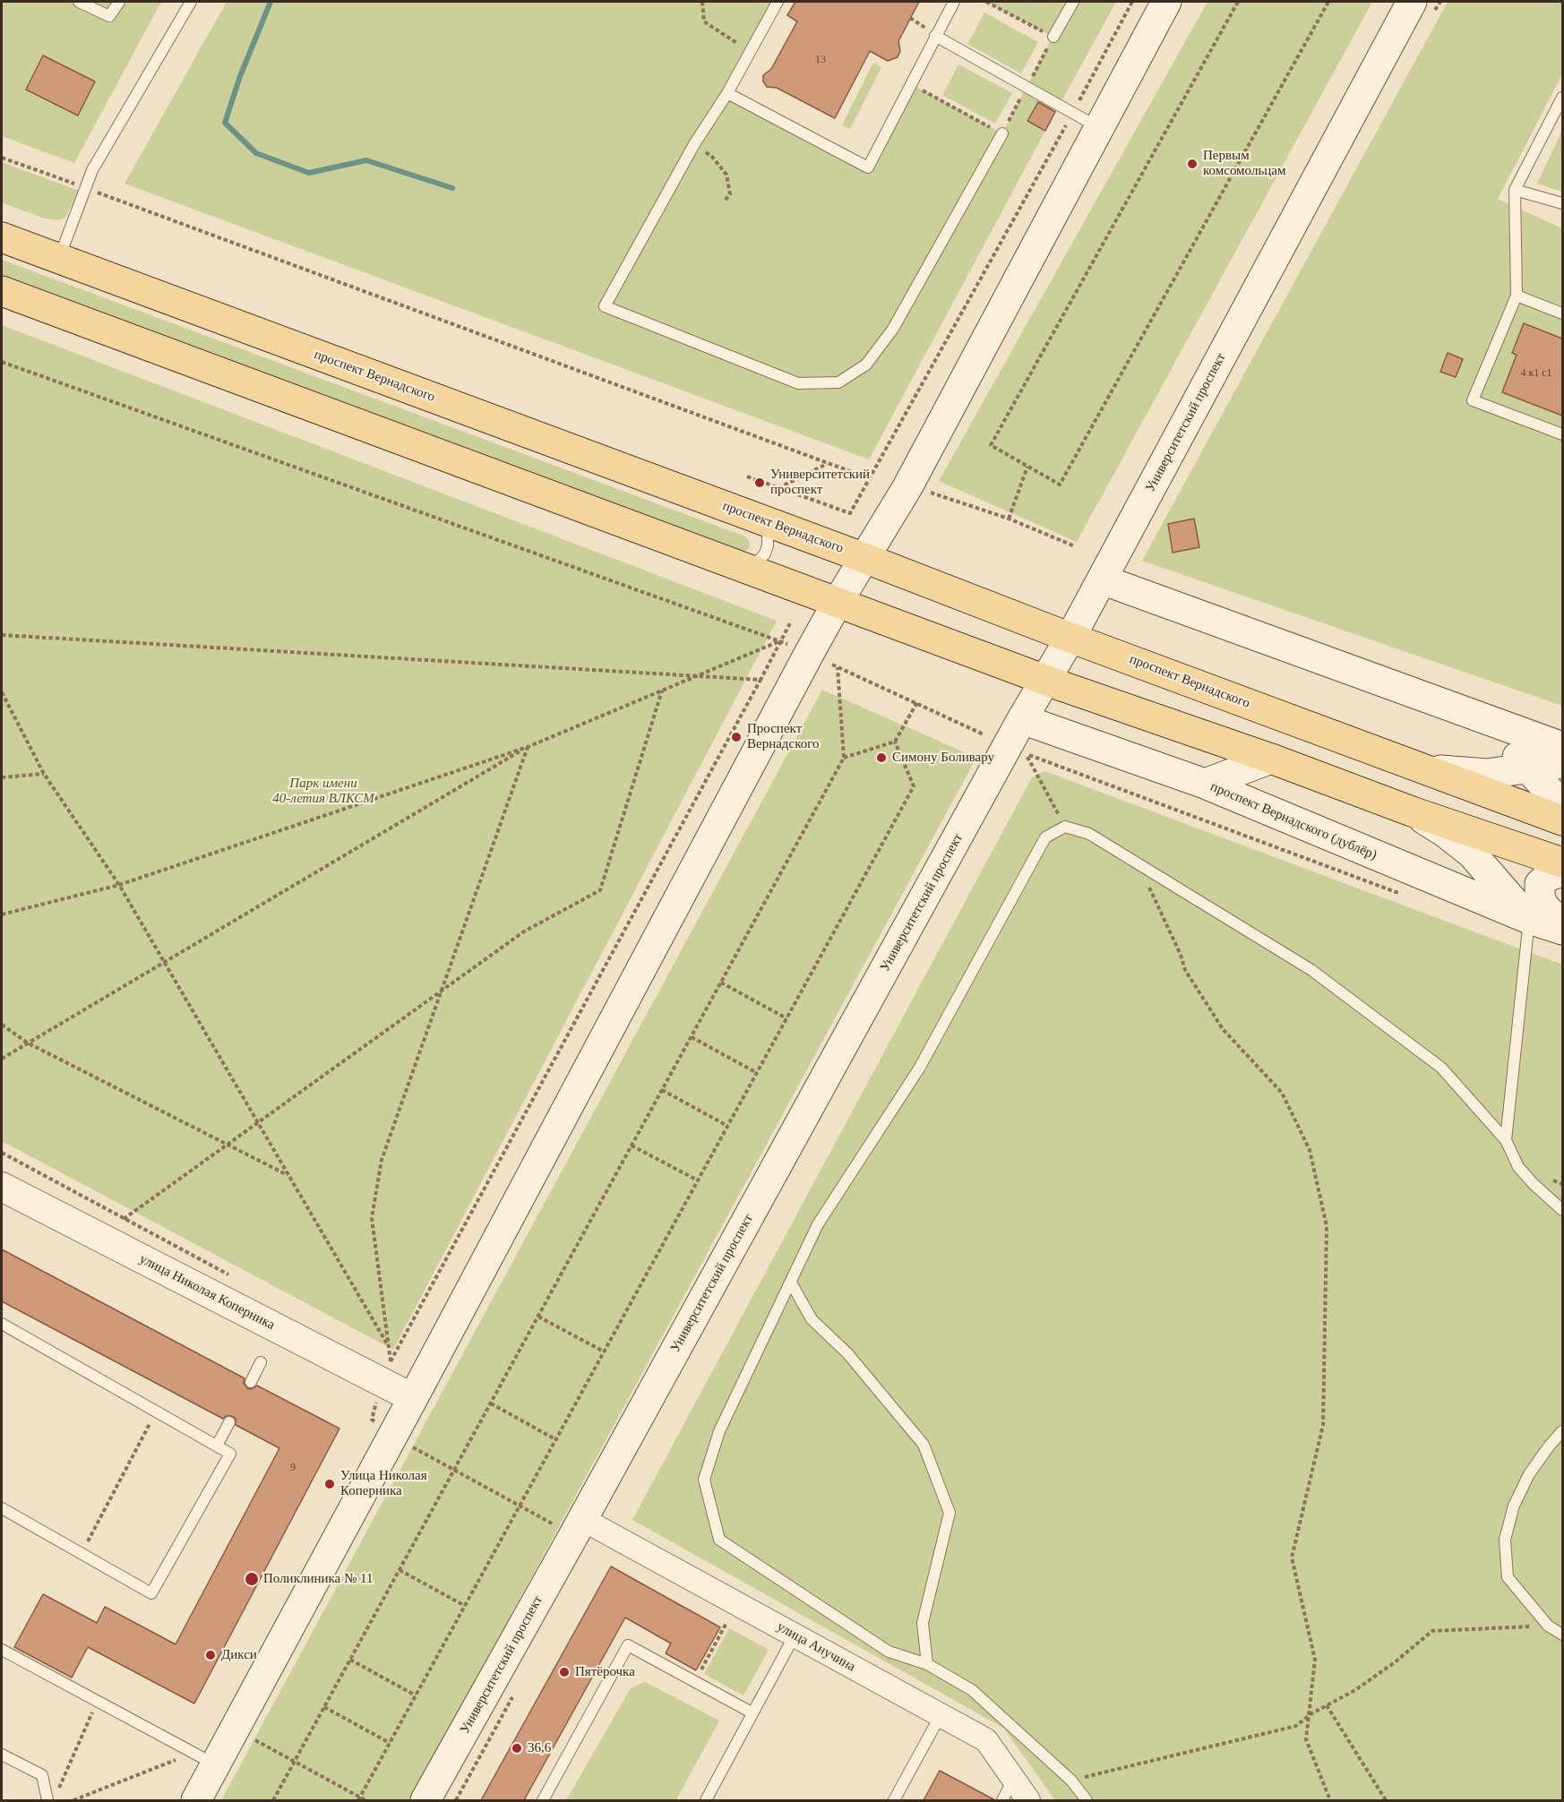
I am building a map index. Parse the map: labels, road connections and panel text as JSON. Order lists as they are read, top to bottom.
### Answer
{
  "streets": {
    "main road": ["проспект Вернадского", "Университетский проспект", "проспект Вернадского (дублёр)"],
    "street": ["улица Николая Коперника", "улица Анучина"]
  },
  "crossings": [
    ["проспект Вернадского", "Университетский проспект"],
    ["Университетский проспект", "проспект Вернадского (дублёр)"],
    ["Университетский проспект", "улица Анучина"]
  ],
  "parks": ["Парк имени 40-летия ВЛКСМ"],
  "places": [
    "Первым комсомольцам",
    "Университетский проспект",
    "Проспект Вернадского",
    "Симону Боливару",
    "Улица Николая Коперника",
    "Поликлиника № 11",
    "Дикси",
    "Пятёрочка",
    "36,6"
  ],
  "house_numbers": ["13", "4 к1 с1", "9"]
}
